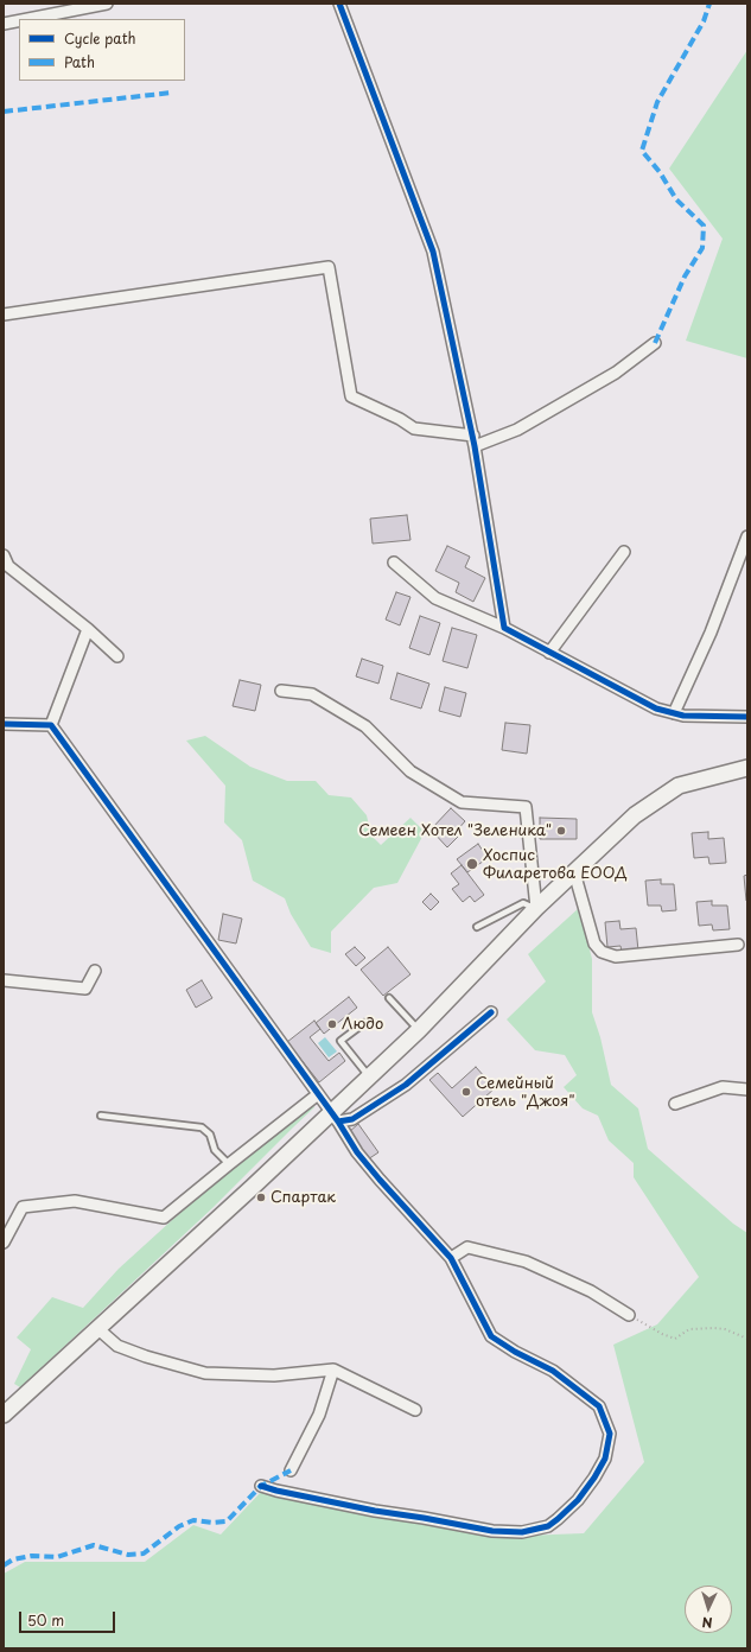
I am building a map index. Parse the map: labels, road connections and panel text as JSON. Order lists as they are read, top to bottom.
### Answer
{
  "places": [
    "Семеен Хотел \"Зеленика\"",
    "Хоспис Филаретова ЕООД",
    "Людо",
    "Семейный отель \"Джоя\"",
    "Спартак"
  ],
  "legend": ["Cycle path", "Path"],
  "scale_bar": "50 m",
  "north": "bottom"
}
